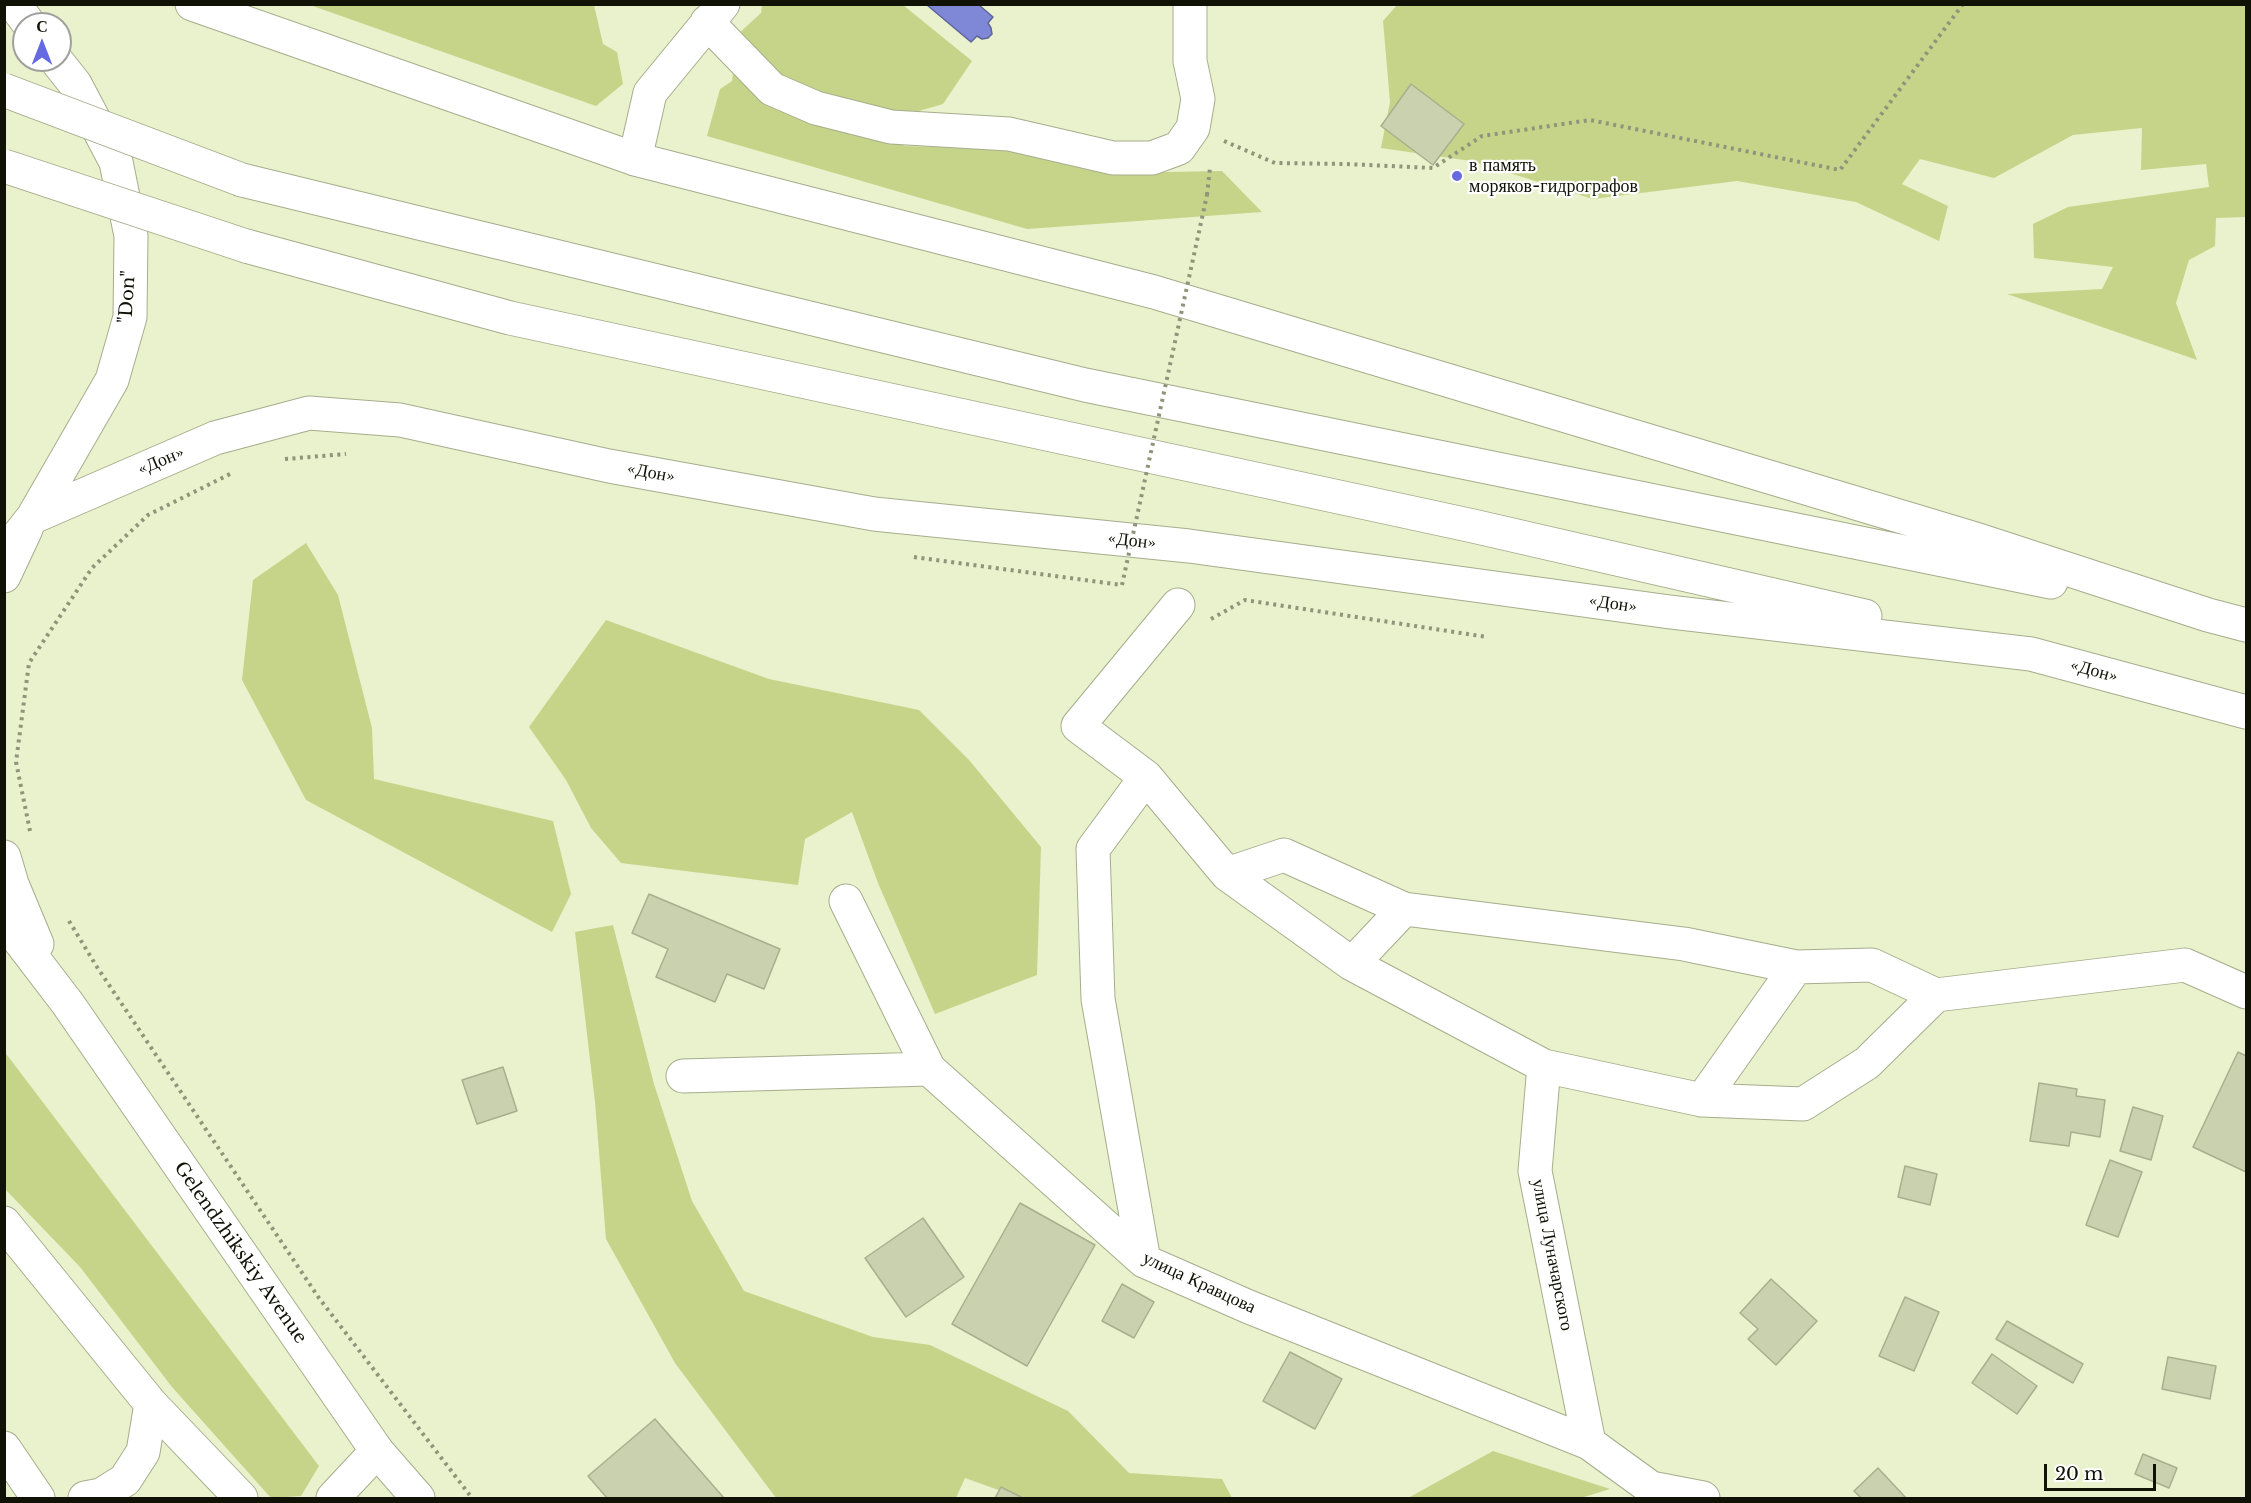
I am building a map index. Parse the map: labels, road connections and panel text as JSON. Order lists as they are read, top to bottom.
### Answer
{
  "streets": {
    "main road": [
      "\"Don\"",
      "«Дон»",
      "Gelendzhikskiy Avenue",
      "улица Луначарского",
      "улица Кравцова"
    ]
  },
  "crossings": [
    ["\"Don\"", "«Дон»"],
    ["улица Луначарского", "улица Кравцова"]
  ],
  "places": ["в память моряков-гидрографов"],
  "scale_bar": "20 m",
  "north": "top"
}
